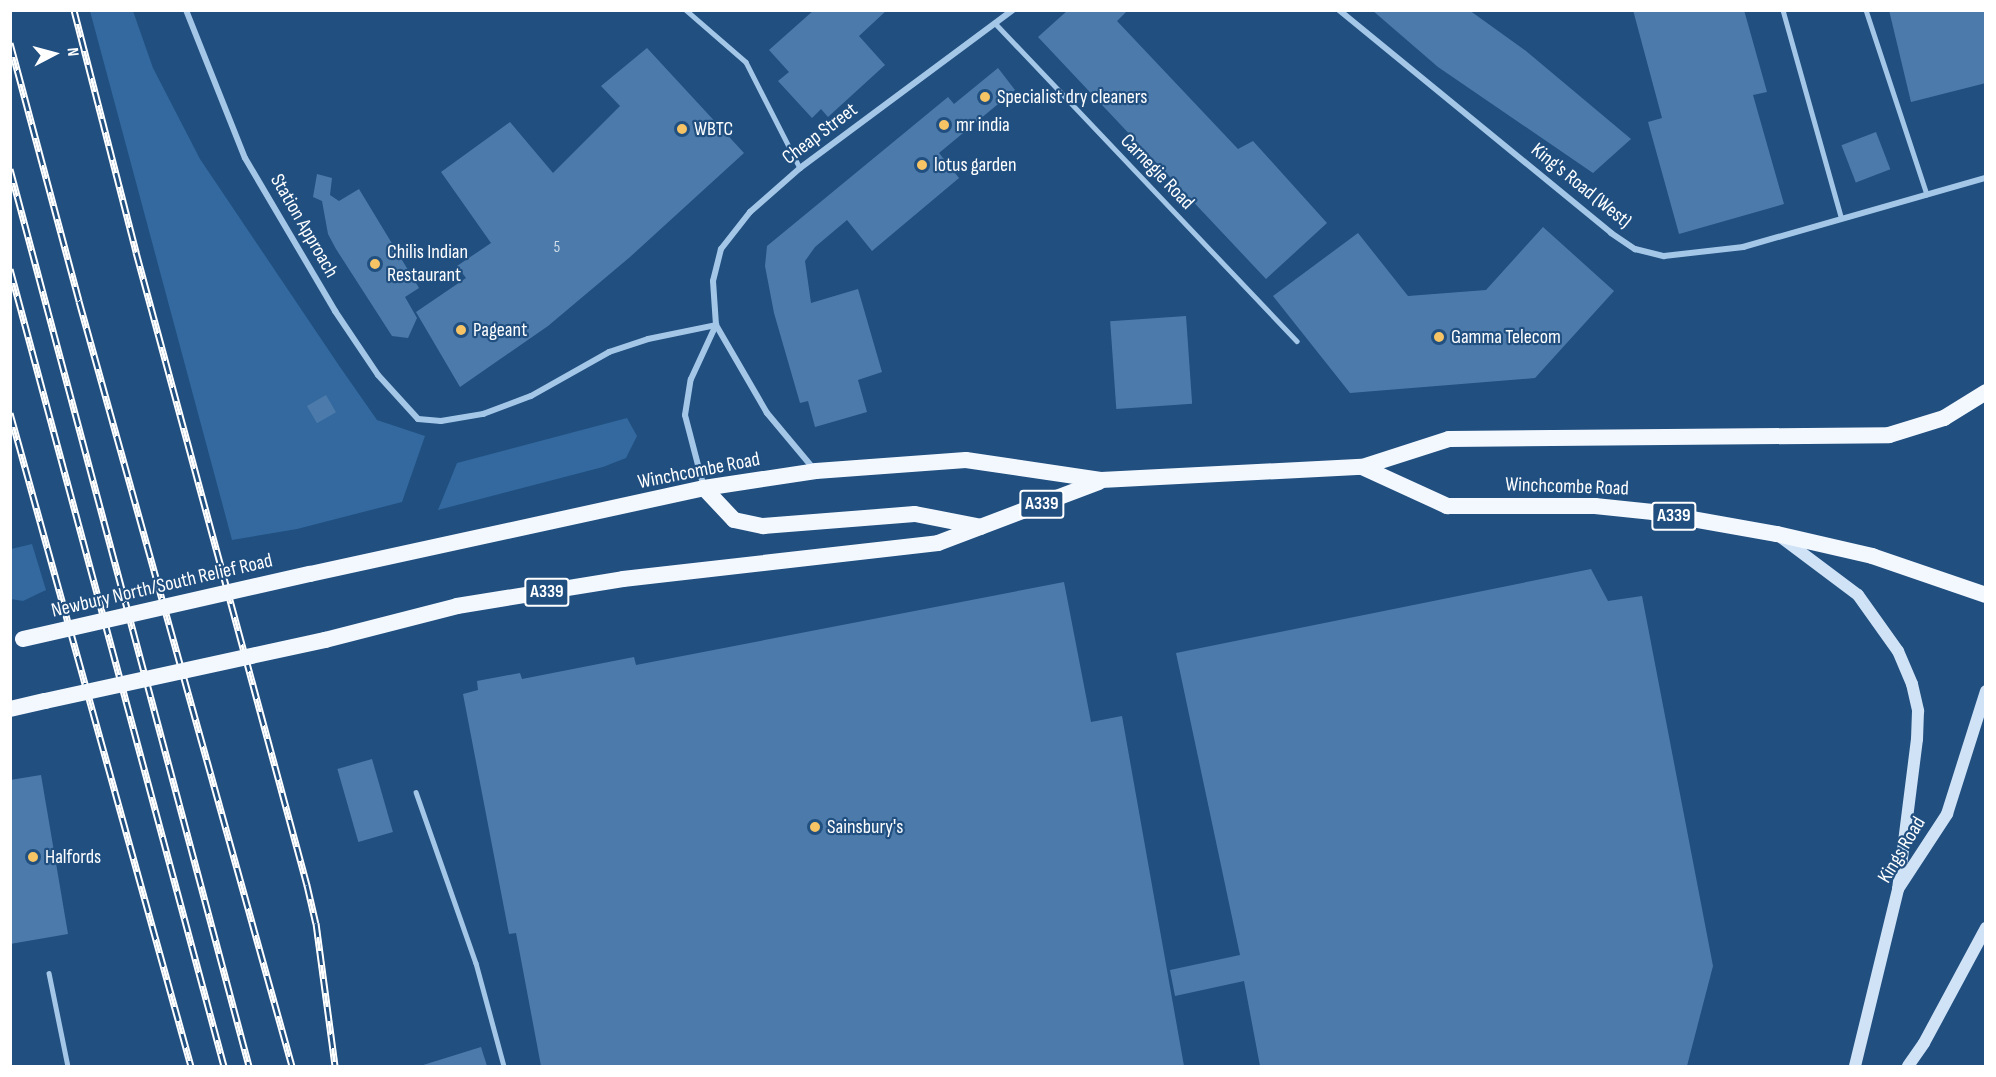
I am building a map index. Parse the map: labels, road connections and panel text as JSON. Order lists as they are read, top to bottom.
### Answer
{
  "streets": {
    "highway": ["Winchcombe Road", "A339", "Newbury North/South Relief Road"],
    "main road": ["Kings Road"],
    "street": ["Cheap Street", "King's Road (West)", "Station Approach"],
    "lane": ["Carnegie Road"]
  },
  "crossings": [
    ["Cheap Street", "Carnegie Road"],
    ["Cheap Street", "Station Approach"],
    ["Cheap Street", "Winchcombe Road"],
    ["Winchcombe Road", "Newbury North/South Relief Road"]
  ],
  "places": [
    "Specialist dry cleaners",
    "mr india",
    "WBTC",
    "lotus garden",
    "Chilis Indian Restaurant",
    "Pageant",
    "Gamma Telecom",
    "Sainsbury's",
    "Halfords"
  ],
  "house_numbers": ["5"],
  "north": "right"
}
